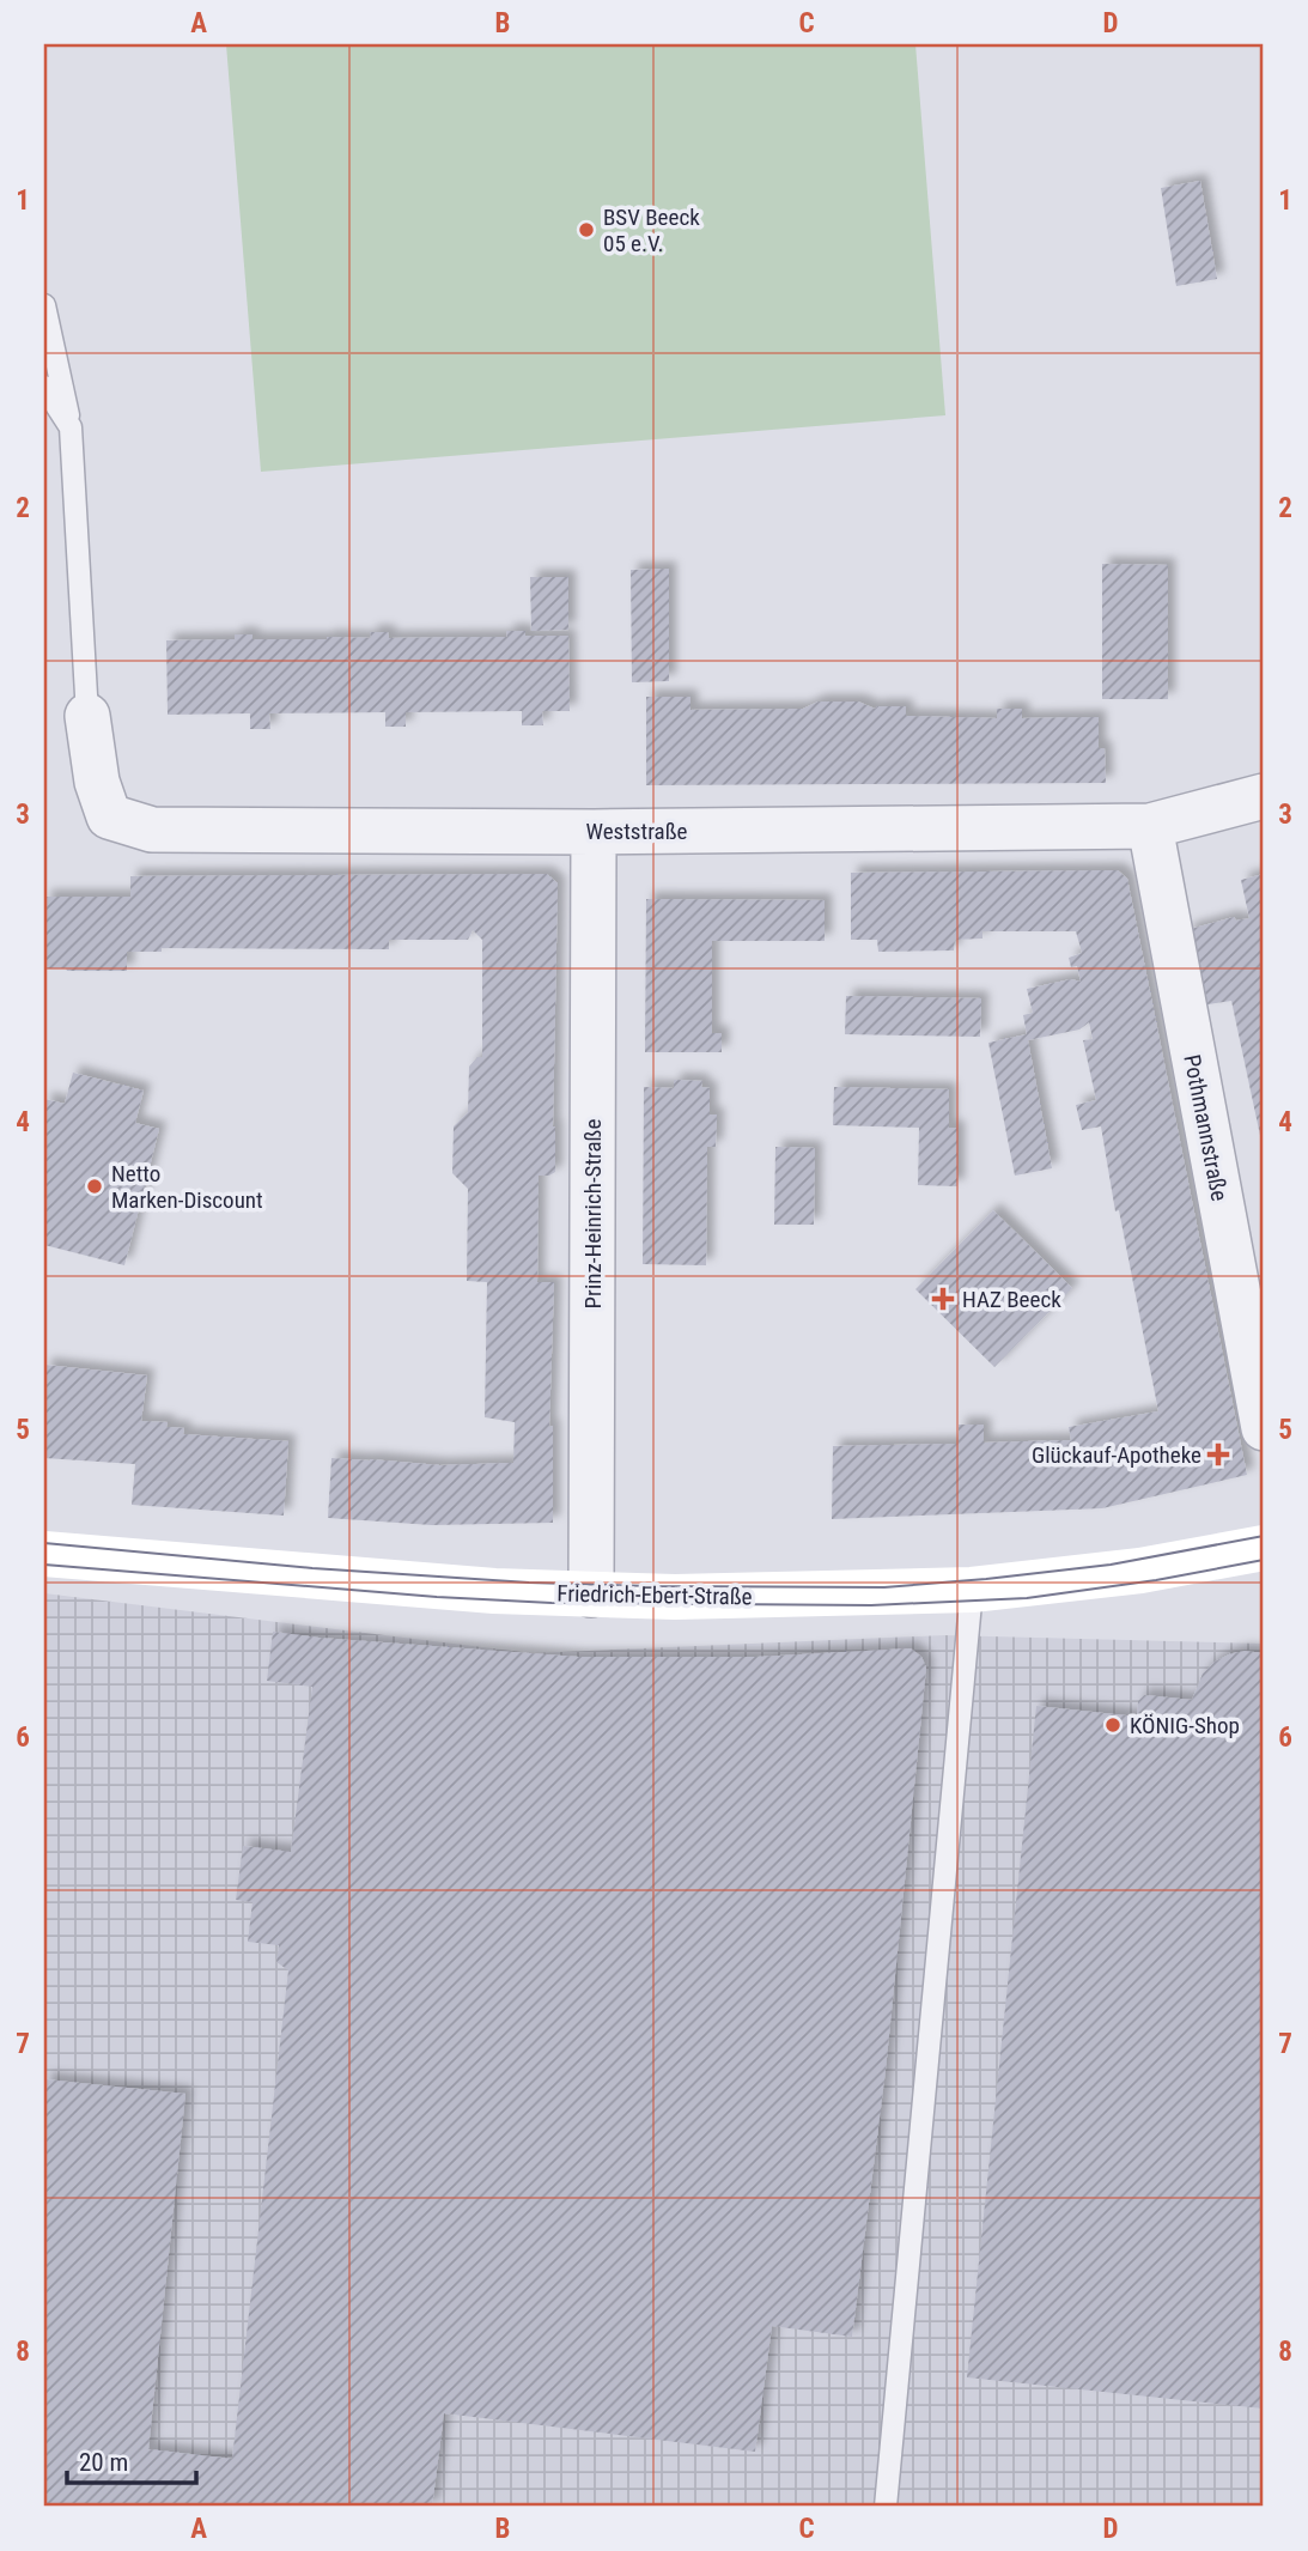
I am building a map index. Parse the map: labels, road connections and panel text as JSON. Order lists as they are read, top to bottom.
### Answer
{
  "streets": {
    "main road": ["Friedrich-Ebert-Straße"],
    "street": ["Weststraße", "Pothmannstraße", "Prinz-Heinrich-Straße"]
  },
  "crossings": [
    ["Weststraße", "Pothmannstraße"],
    ["Weststraße", "Prinz-Heinrich-Straße"],
    ["Prinz-Heinrich-Straße", "Friedrich-Ebert-Straße"]
  ],
  "places": {
    "other": ["BSV Beeck 05 e.V.", "Netto Marken-Discount", "KÖNIG-Shop"],
    "health": ["HAZ Beeck", "Glückauf-Apotheke"]
  },
  "scale_bar": "20 m",
  "grid": {
    "columns": [
      "A",
      "B",
      "C",
      "D"
    ],
    "rows": [
      "1",
      "2",
      "3",
      "4",
      "5",
      "6",
      "7",
      "8"
    ]
  }
}
